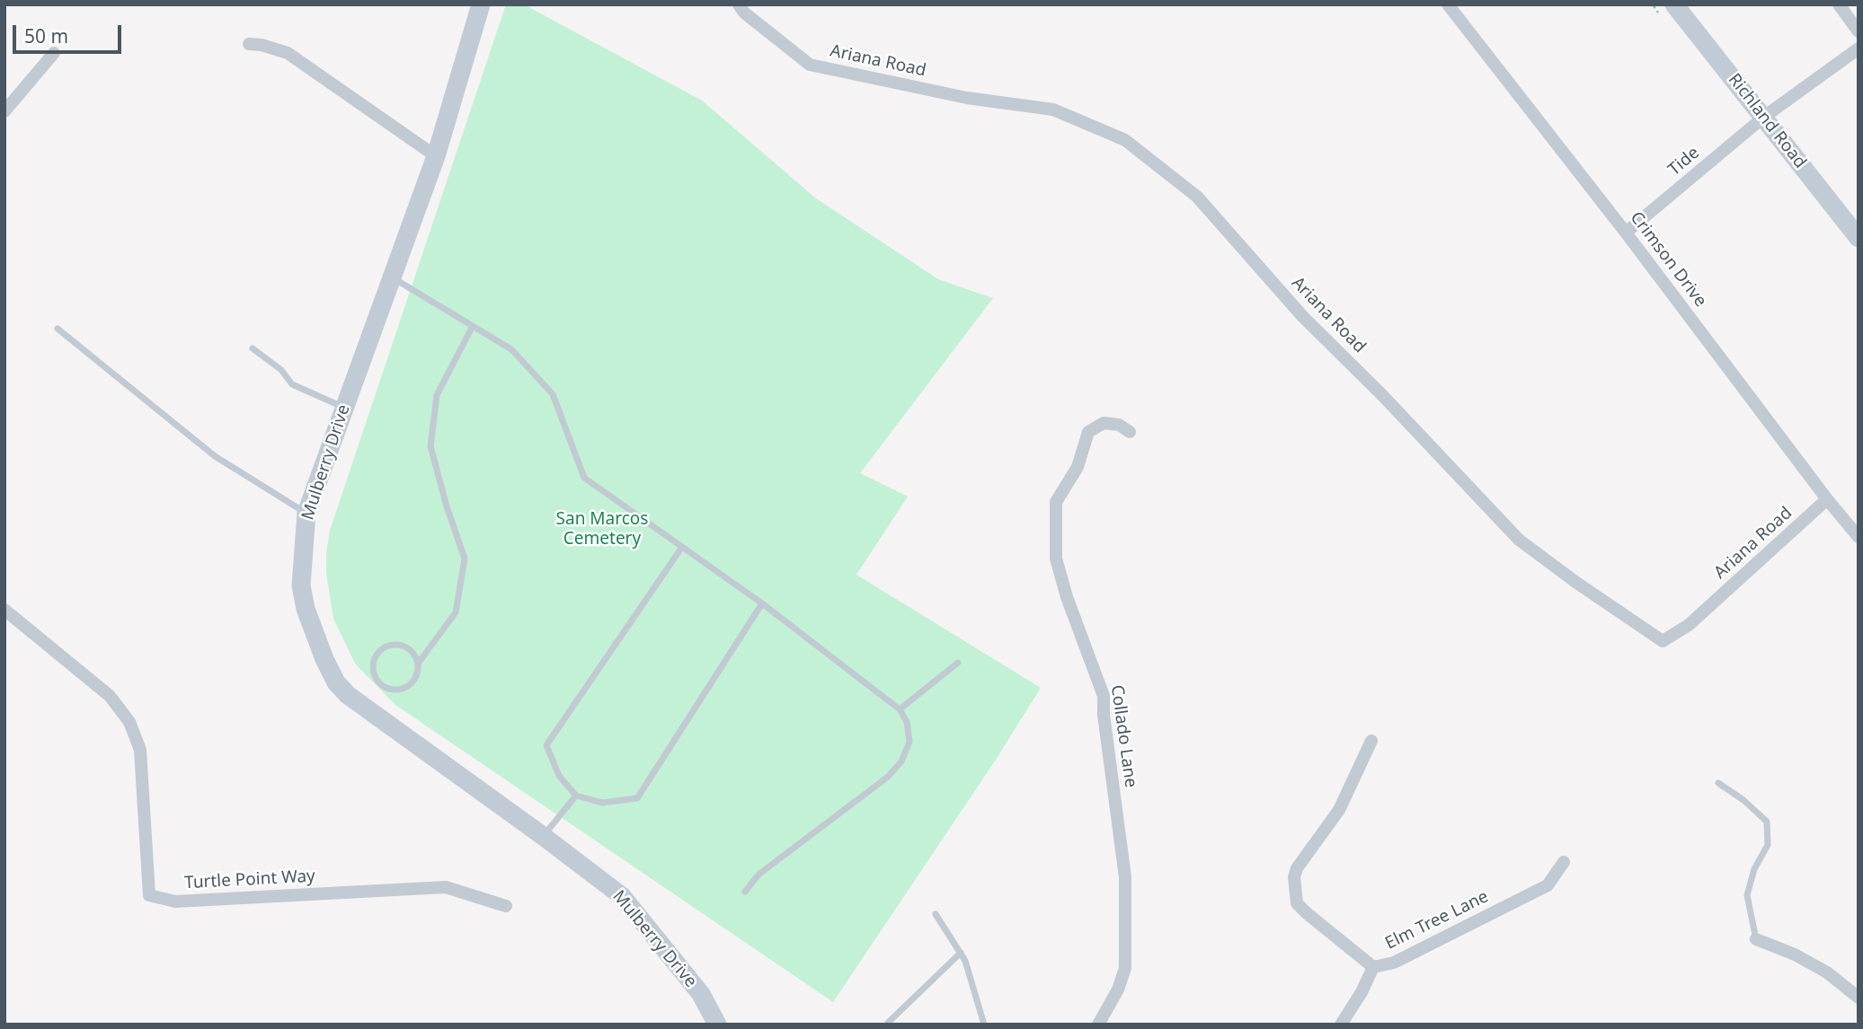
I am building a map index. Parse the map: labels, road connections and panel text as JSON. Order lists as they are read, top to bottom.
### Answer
{
  "streets": {
    "main road": ["Richland Road", "Mulberry Drive"],
    "street": [
      "Ariana Road",
      "Tide",
      "Crimson Drive",
      "Collado Lane",
      "Turtle Point Way",
      "Elm Tree Lane"
    ]
  },
  "crossings": [
    ["Ariana Road", "Crimson Drive"],
    ["Richland Road", "Tide"],
    ["Tide", "Crimson Drive"]
  ],
  "parks": ["San Marcos Cemetery"],
  "scale_bar": "50 m"
}
